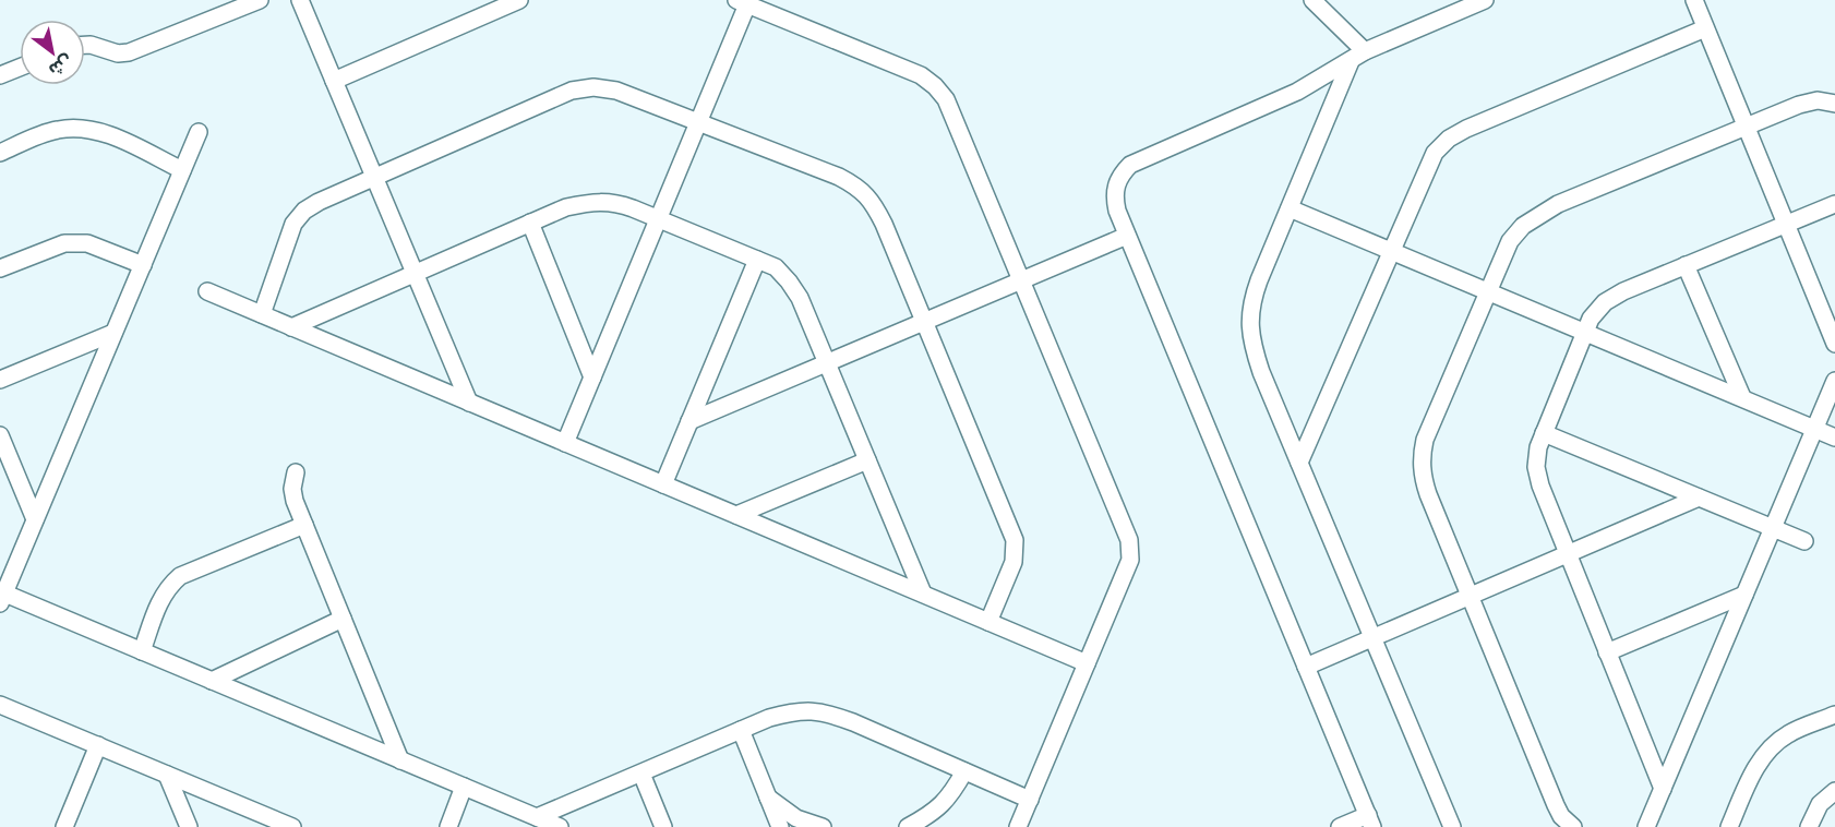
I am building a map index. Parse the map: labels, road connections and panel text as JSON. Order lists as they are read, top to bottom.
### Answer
{
  "north": "bottom right"
}
